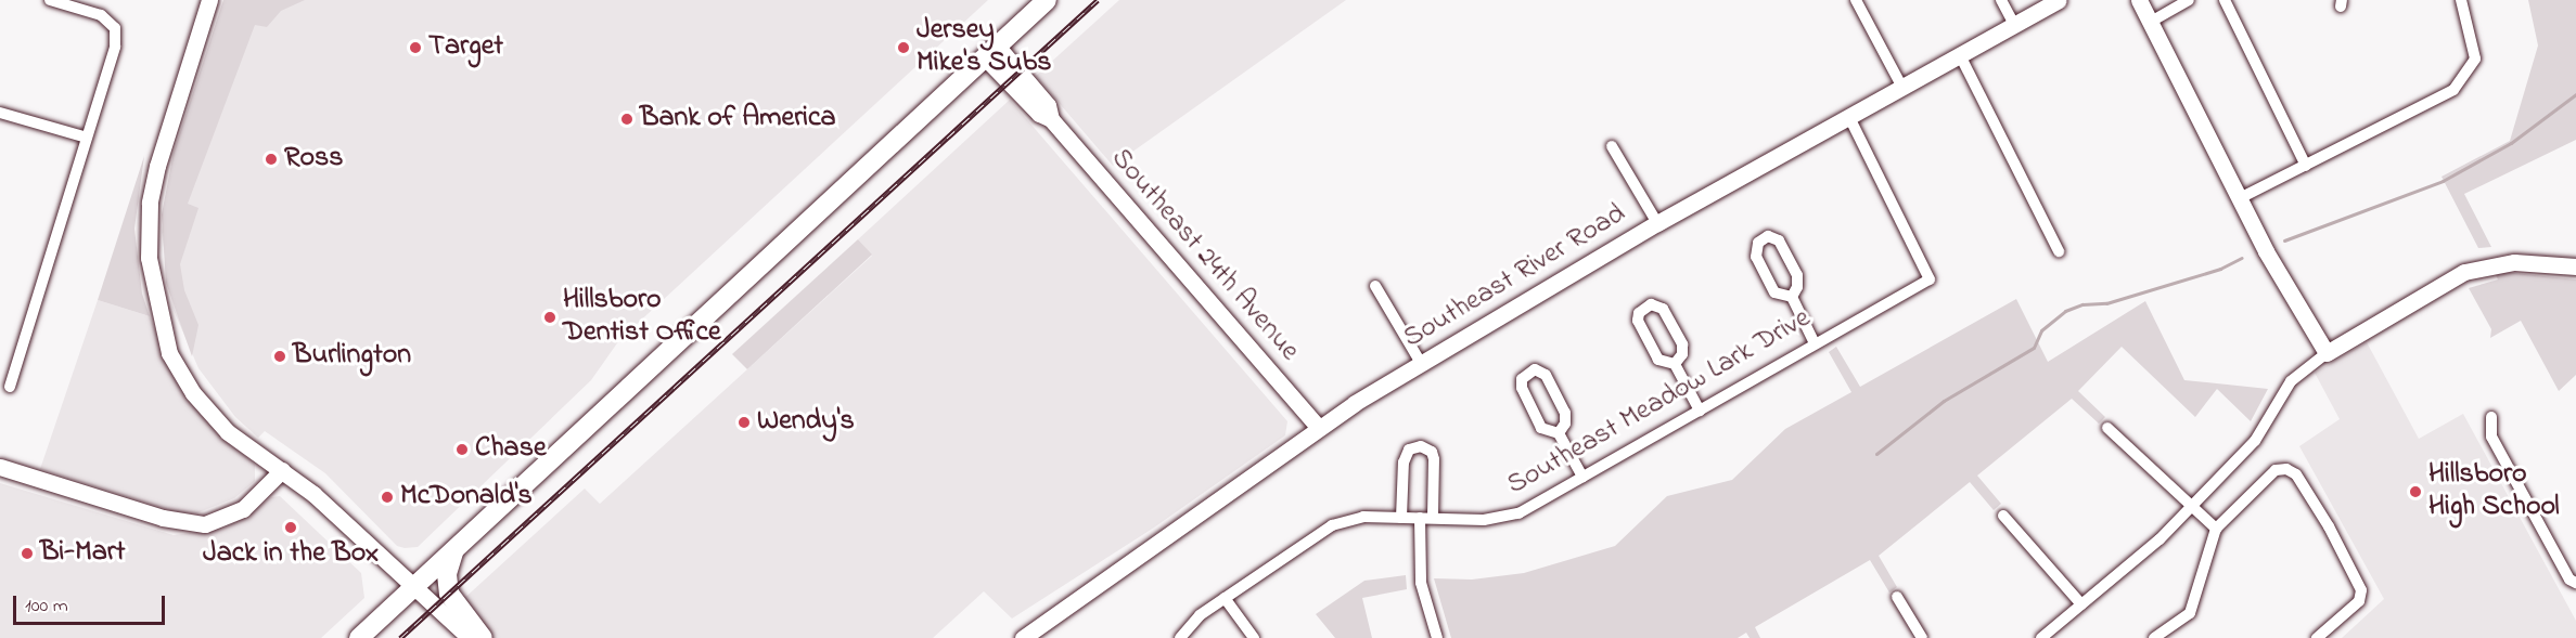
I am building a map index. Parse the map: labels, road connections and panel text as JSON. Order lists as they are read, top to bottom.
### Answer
{
  "streets": {
    "main road": ["Southeast 24th Avenue", "Southeast River Road"],
    "street": ["Southeast Meadow Lark Drive"]
  },
  "crossings": [
    ["Southeast 24th Avenue", "Southeast River Road"],
    ["Southeast River Road", "Southeast Meadow Lark Drive"]
  ],
  "places": [
    "Target",
    "Jersey Mike's Subs",
    "Bank of America",
    "Ross",
    "Hillsboro Dentist Office",
    "Burlington",
    "Wendy's",
    "Chase",
    "Hillsboro High School",
    "McDonald's",
    "Jack in the Box",
    "Bi-Mart"
  ],
  "scale_bar": "100 m"
}
